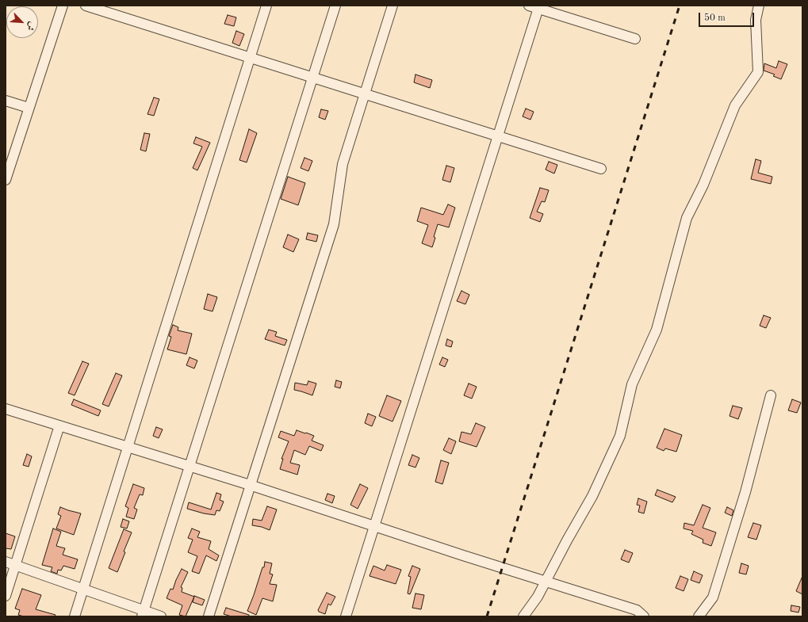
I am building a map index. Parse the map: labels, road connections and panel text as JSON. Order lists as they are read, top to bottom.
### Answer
{
  "scale_bar": "50 m",
  "north": "bottom right"
}
